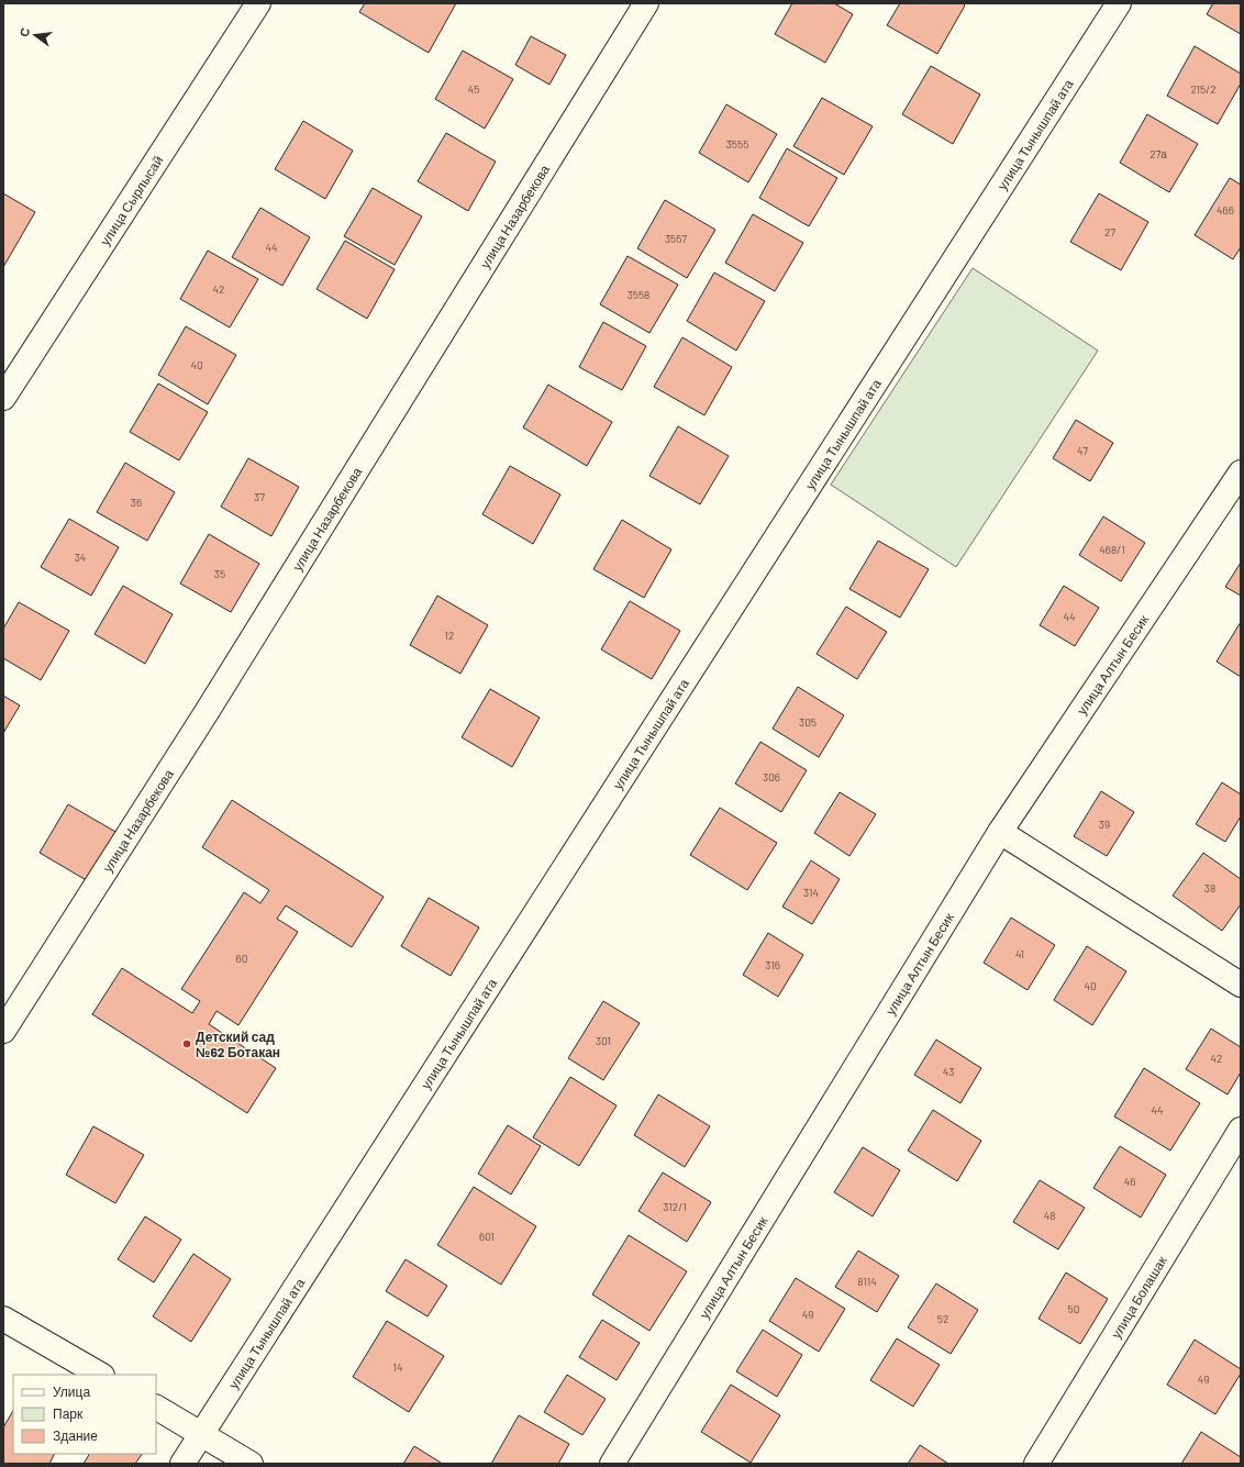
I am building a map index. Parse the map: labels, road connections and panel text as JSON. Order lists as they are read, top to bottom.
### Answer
{
  "streets": {
    "street": [
      "улица Тынышпай ата",
      "улица Сырлысай",
      "улица Назарбекова",
      "улица Алтын Бесик",
      "улица Болашак"
    ]
  },
  "places": ["Детский сад №62 Ботакан"],
  "house_numbers": [
    "45",
    "215/2",
    "3555",
    "27а",
    "466",
    "27",
    "3557",
    "44",
    "42",
    "3558",
    "40",
    "47",
    "37",
    "36",
    "468/1",
    "34",
    "35",
    "44",
    "12",
    "305",
    "306",
    "39",
    "38",
    "314",
    "41",
    "60",
    "316",
    "40",
    "301",
    "42",
    "43",
    "44",
    "46",
    "312/1",
    "48",
    "601",
    "8114",
    "50",
    "49",
    "52",
    "14",
    "49"
  ],
  "legend": ["Улица", "Парк", "Здание"],
  "north": "left"
}
